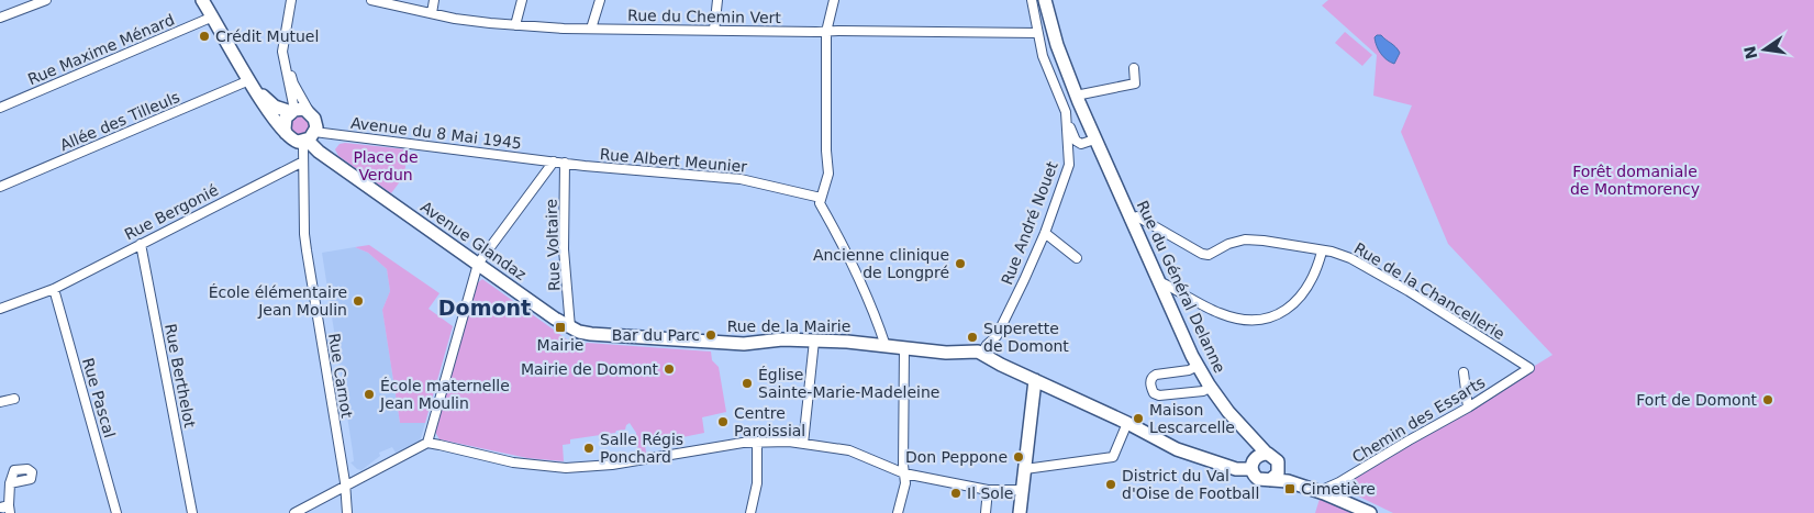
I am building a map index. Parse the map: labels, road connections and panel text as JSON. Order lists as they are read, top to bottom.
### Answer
{
  "streets": {
    "street": [
      "Rue du Chemin Vert",
      "Rue Maxime Ménard",
      "Allée des Tilleuls",
      "Avenue du 8 Mai 1945",
      "Rue Albert Meunier",
      "Rue Bergonié",
      "Rue André Nouet",
      "Avenue Glandaz",
      "Rue Voltaire",
      "Rue du Général Delanne",
      "Rue de la Chancellerie",
      "Rue de la Mairie",
      "Rue Berthelot",
      "Rue Carnot",
      "Rue Pascal",
      "Chemin des Essarts"
    ]
  },
  "crossings": [
    ["Rue du Chemin Vert", "Rue André Nouet"],
    ["Avenue du 8 Mai 1945", "Rue Albert Meunier"],
    ["Avenue du 8 Mai 1945", "Avenue Glandaz"],
    ["Avenue du 8 Mai 1945", "Rue Carnot"],
    ["Rue Albert Meunier", "Rue Voltaire"],
    ["Rue Bergonié", "Rue Berthelot"],
    ["Rue Bergonié", "Rue Carnot"],
    ["Rue Bergonié", "Rue Pascal"],
    ["Rue André Nouet", "Rue de la Mairie"],
    ["Avenue Glandaz", "Rue Voltaire"],
    ["Avenue Glandaz", "Rue de la Mairie"],
    ["Avenue Glandaz", "Rue Carnot"],
    ["Rue Voltaire", "Rue de la Mairie"],
    ["Rue du Général Delanne", "Rue de la Chancellerie"],
    ["Rue du Général Delanne", "Rue de la Mairie"],
    ["Rue de la Chancellerie", "Chemin des Essarts"]
  ],
  "districts": ["Domont"],
  "parks": ["Place de Verdun", "Forêt domaniale de Montmorency"],
  "places": {
    "other": [
      "Crédit Mutuel",
      "Ancienne clinique de Longpré",
      "École élémentaire Jean Moulin",
      "Bar du Parc",
      "Superette de Domont",
      "Mairie de Domont",
      "Église Sainte-Marie-Madeleine",
      "École maternelle Jean Moulin",
      "Fort de Domont",
      "Maison Lescarcelle",
      "Centre Paroissial",
      "Salle Régis Ponchard",
      "Don Peppone",
      "District du Val d'Oise de Football",
      "Il Sole"
    ],
    "transit": ["Mairie", "Cimetière"]
  },
  "north": "left"
}
